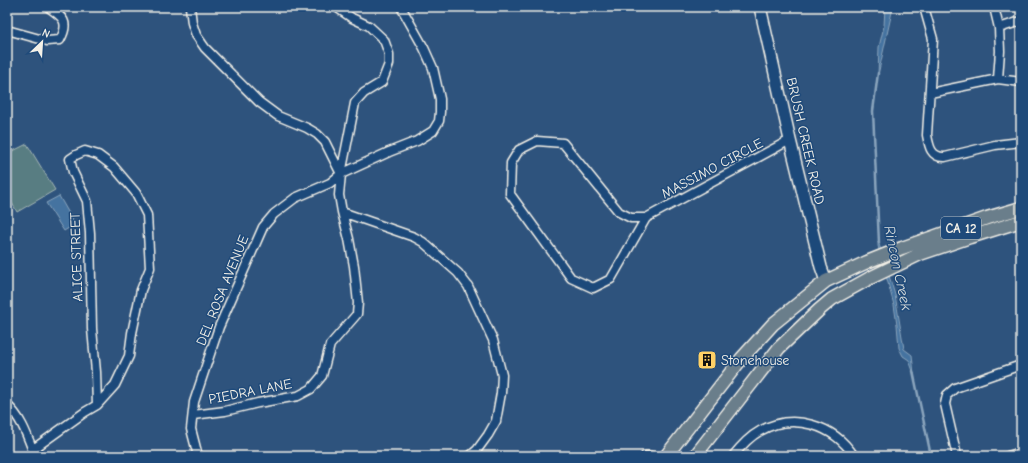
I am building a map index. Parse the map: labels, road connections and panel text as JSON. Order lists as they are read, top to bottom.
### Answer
{
  "streets": {
    "main road": ["CA 12"],
    "street": [
      "BRUSH CREEK ROAD",
      "MASSIMO CIRCLE",
      "ALICE STREET",
      "DEL ROSA AVENUE",
      "PIEDRA LANE"
    ]
  },
  "crossings": [
    ["BRUSH CREEK ROAD", "MASSIMO CIRCLE"],
    ["BRUSH CREEK ROAD", "CA 12"],
    ["DEL ROSA AVENUE", "PIEDRA LANE"]
  ],
  "water": ["Rincon Creek"],
  "places": {
    "building": ["Stonehouse"]
  },
  "north": "top right"
}
